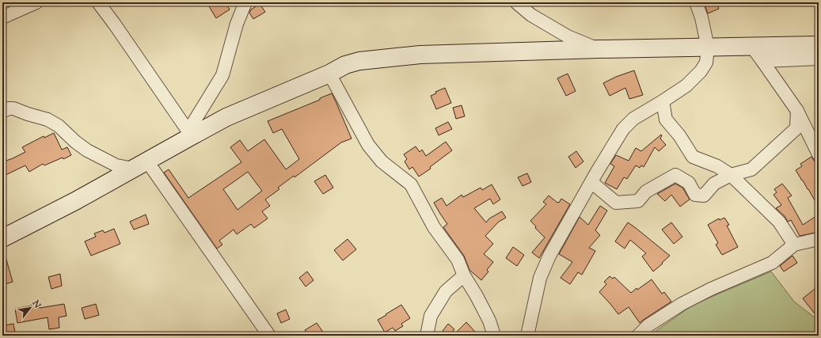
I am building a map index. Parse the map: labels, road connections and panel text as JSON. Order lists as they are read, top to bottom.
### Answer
{
  "north": "top right"
}
